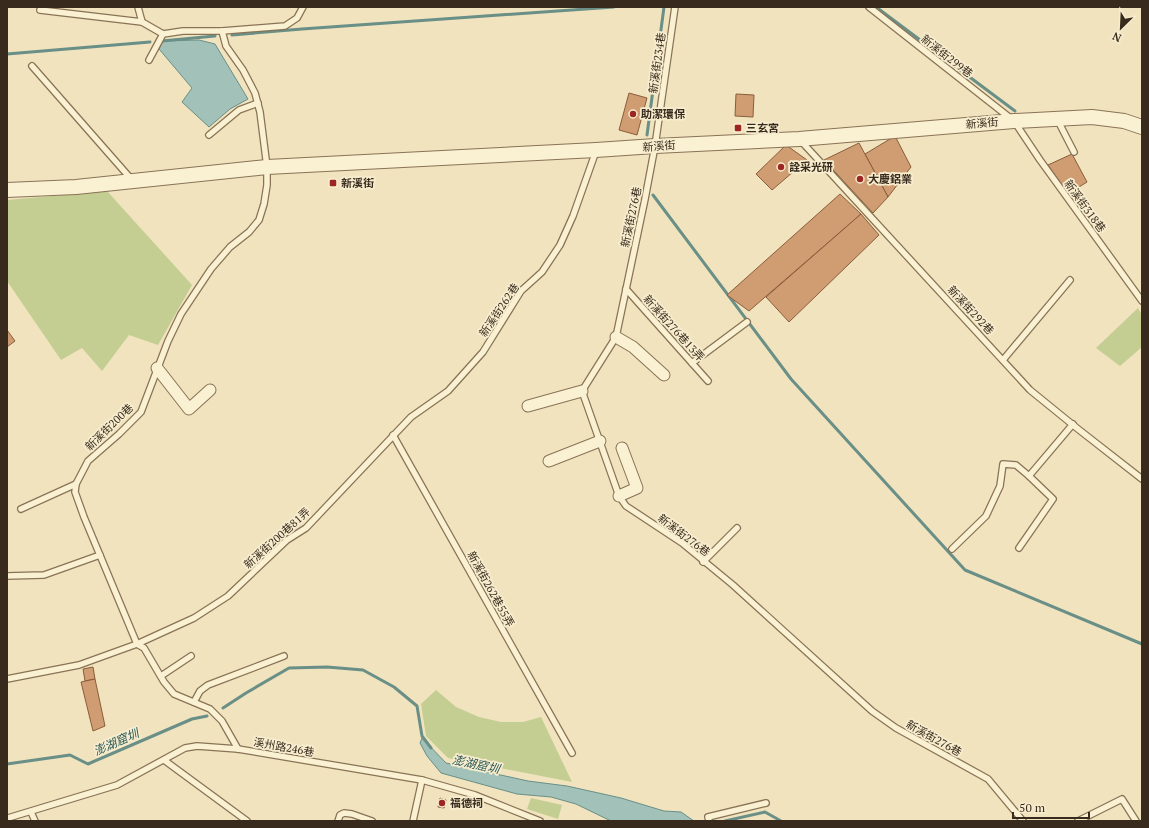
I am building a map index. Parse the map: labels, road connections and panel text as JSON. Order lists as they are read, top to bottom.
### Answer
{
  "streets": {
    "street": ["新溪街"],
    "lane": [
      "新溪街299巷",
      "新溪街234巷",
      "新溪街318巷",
      "新溪街276巷",
      "新溪街262巷",
      "新溪街292巷",
      "新溪街276巷13弄",
      "新溪街200巷",
      "新溪街200巷81弄",
      "新溪街262巷55弄",
      "溪州路246巷"
    ]
  },
  "crossings": [
    ["新溪街299巷", "新溪街"],
    ["新溪街299巷", "新溪街318巷"],
    ["新溪街234巷", "新溪街"],
    ["新溪街234巷", "新溪街276巷"],
    ["新溪街", "新溪街318巷"],
    ["新溪街", "新溪街276巷"],
    ["新溪街", "新溪街262巷"],
    ["新溪街", "新溪街292巷"],
    ["新溪街", "新溪街200巷"],
    ["新溪街276巷", "新溪街276巷13弄"],
    ["新溪街262巷", "新溪街200巷81弄"],
    ["新溪街262巷", "新溪街262巷55弄"],
    ["新溪街200巷81弄", "新溪街262巷55弄"]
  ],
  "water": ["澎湖窟圳"],
  "places": {
    "other": [
      "助潔環保",
      "詮采光研",
      "大慶鋁業",
      "福德祠"
    ],
    "transit": ["三玄宮", "新溪街"]
  },
  "scale_bar": "50 m",
  "north": "bottom left"
}
